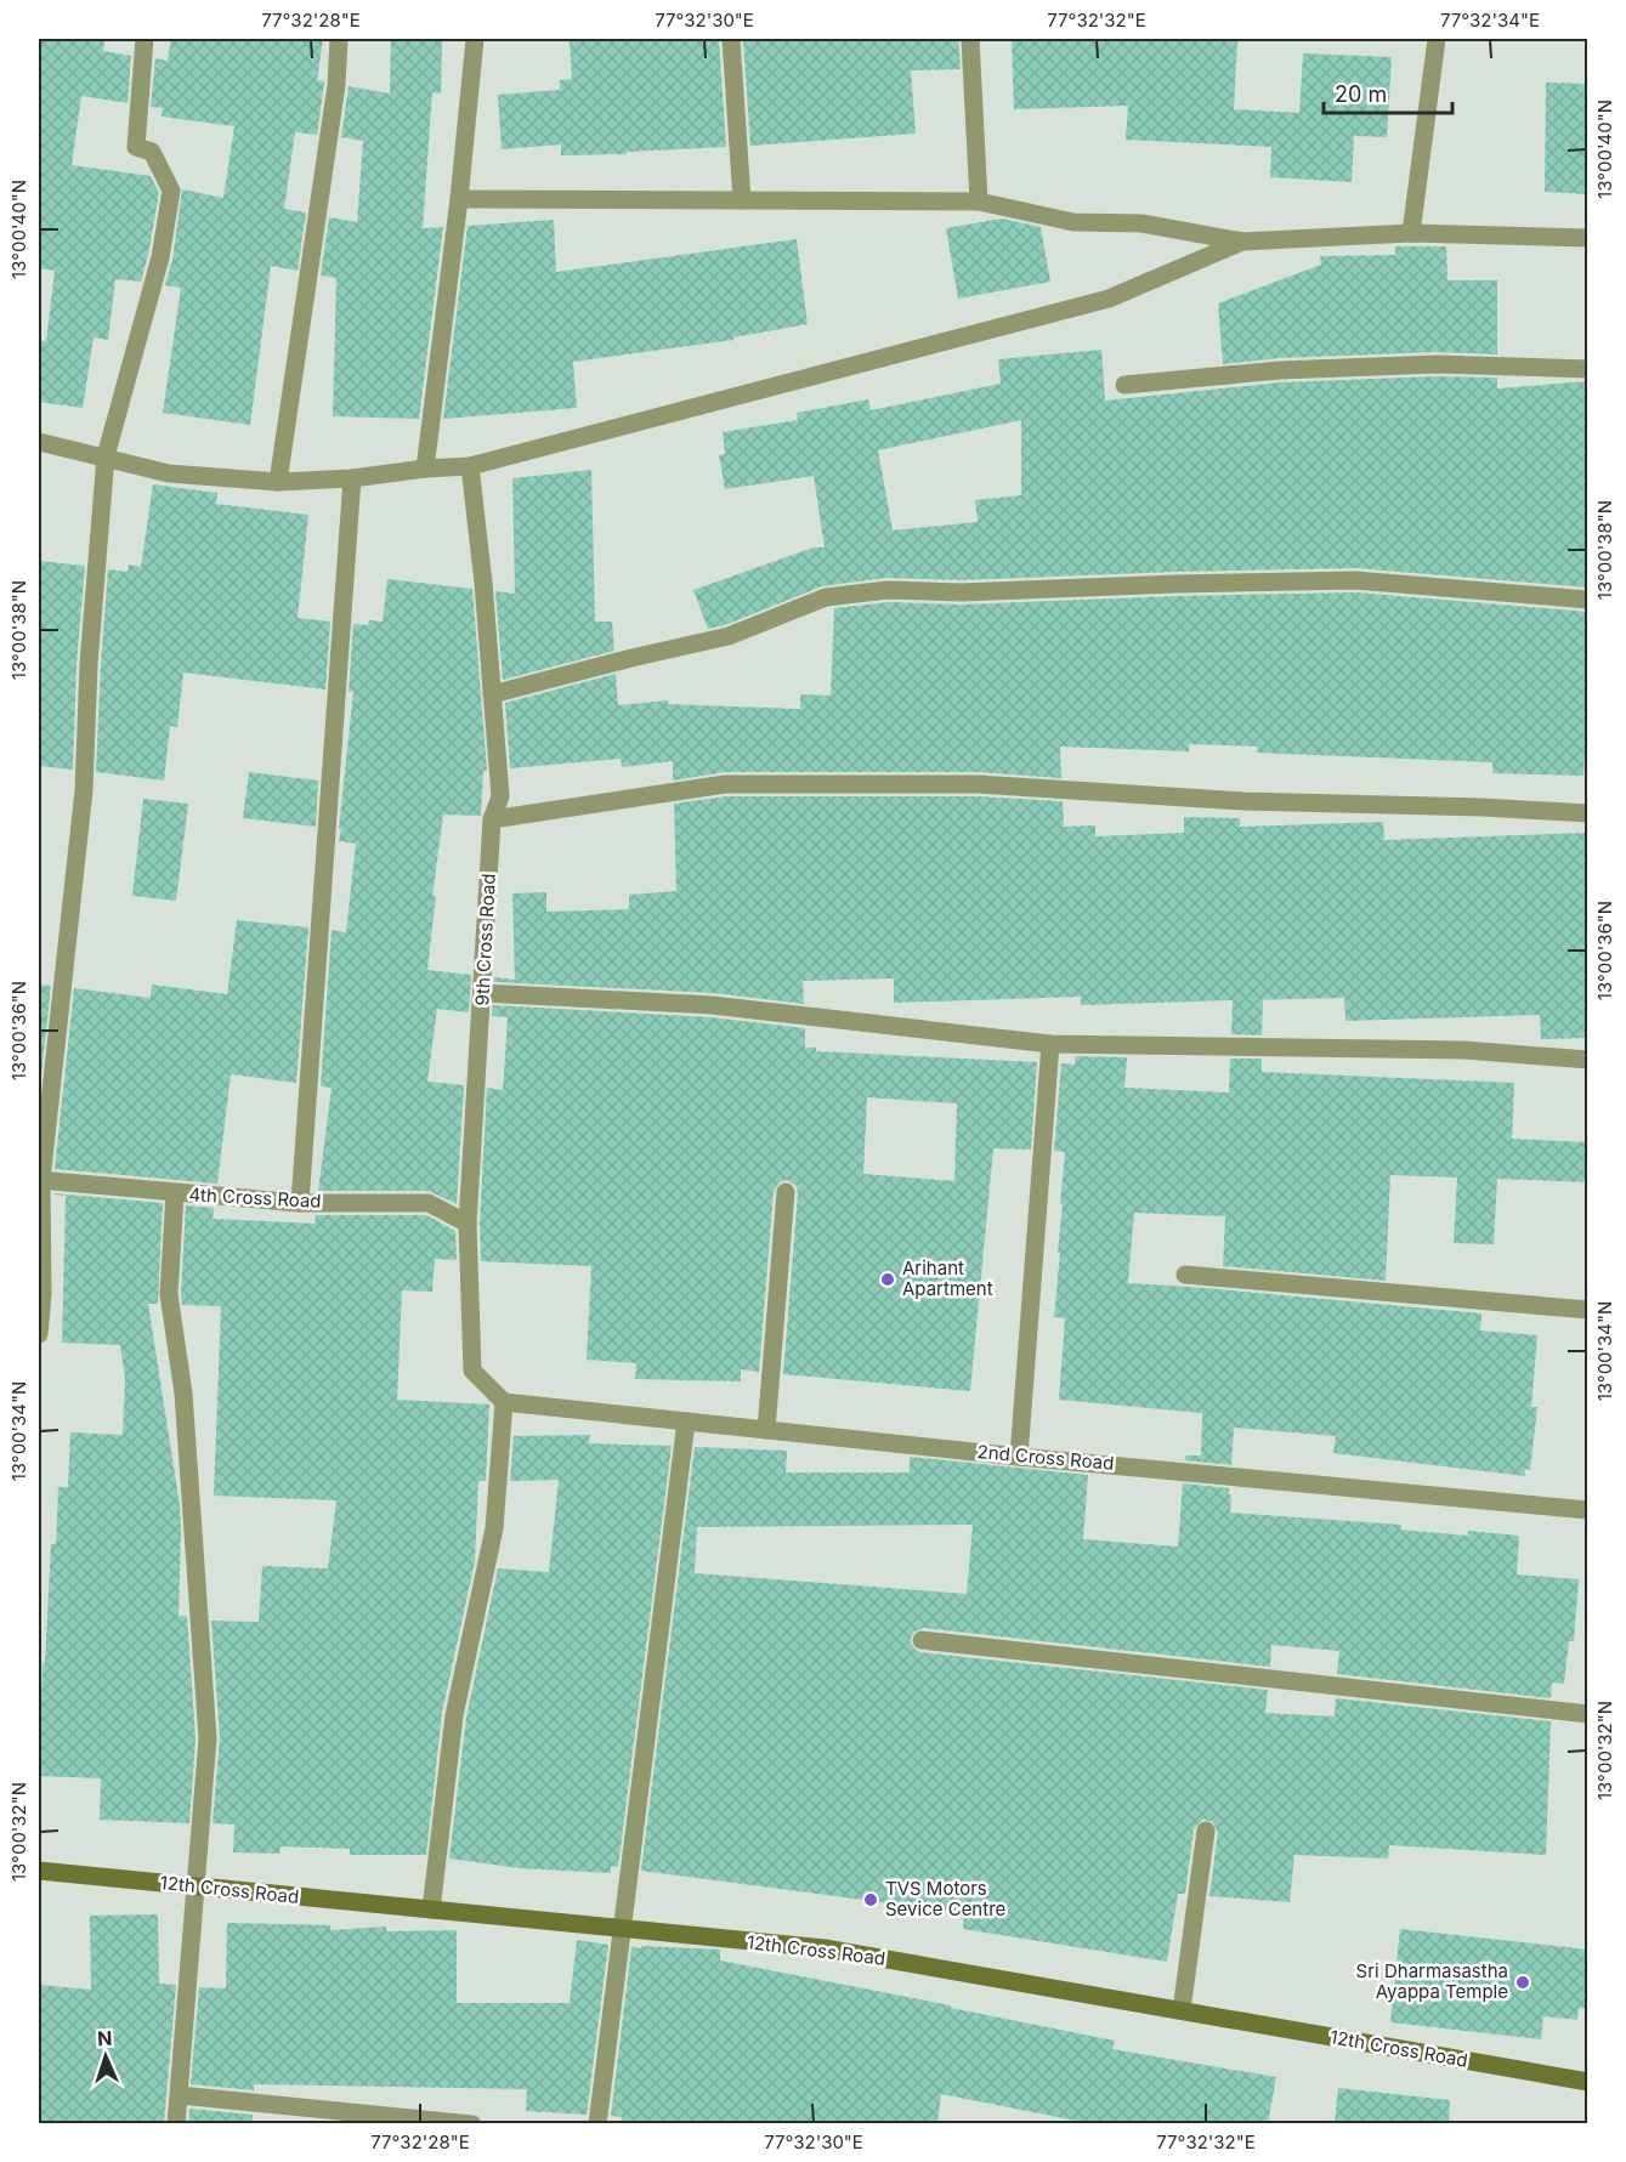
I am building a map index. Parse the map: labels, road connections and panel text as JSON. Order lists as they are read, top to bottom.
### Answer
{
  "streets": {
    "main road": ["12th Cross Road"],
    "street": ["9th Cross Road", "4th Cross Road", "2nd Cross Road"]
  },
  "crossings": [
    ["9th Cross Road", "4th Cross Road"],
    ["9th Cross Road", "2nd Cross Road"]
  ],
  "places": ["Arihant Apartment", "TVS Motors Sevice Centre", "Sri Dharmasastha Ayappa Temple"],
  "scale_bar": "20 m",
  "north": "top",
  "coordinates": [
    "77°32'28\"E",
    "77°32'30\"E",
    "77°32'32\"E",
    "77°32'34\"E",
    "13°00'40\"N",
    "13°00'38\"N",
    "13°00'36\"N",
    "13°00'34\"N",
    "13°00'32\"N"
  ]
}
